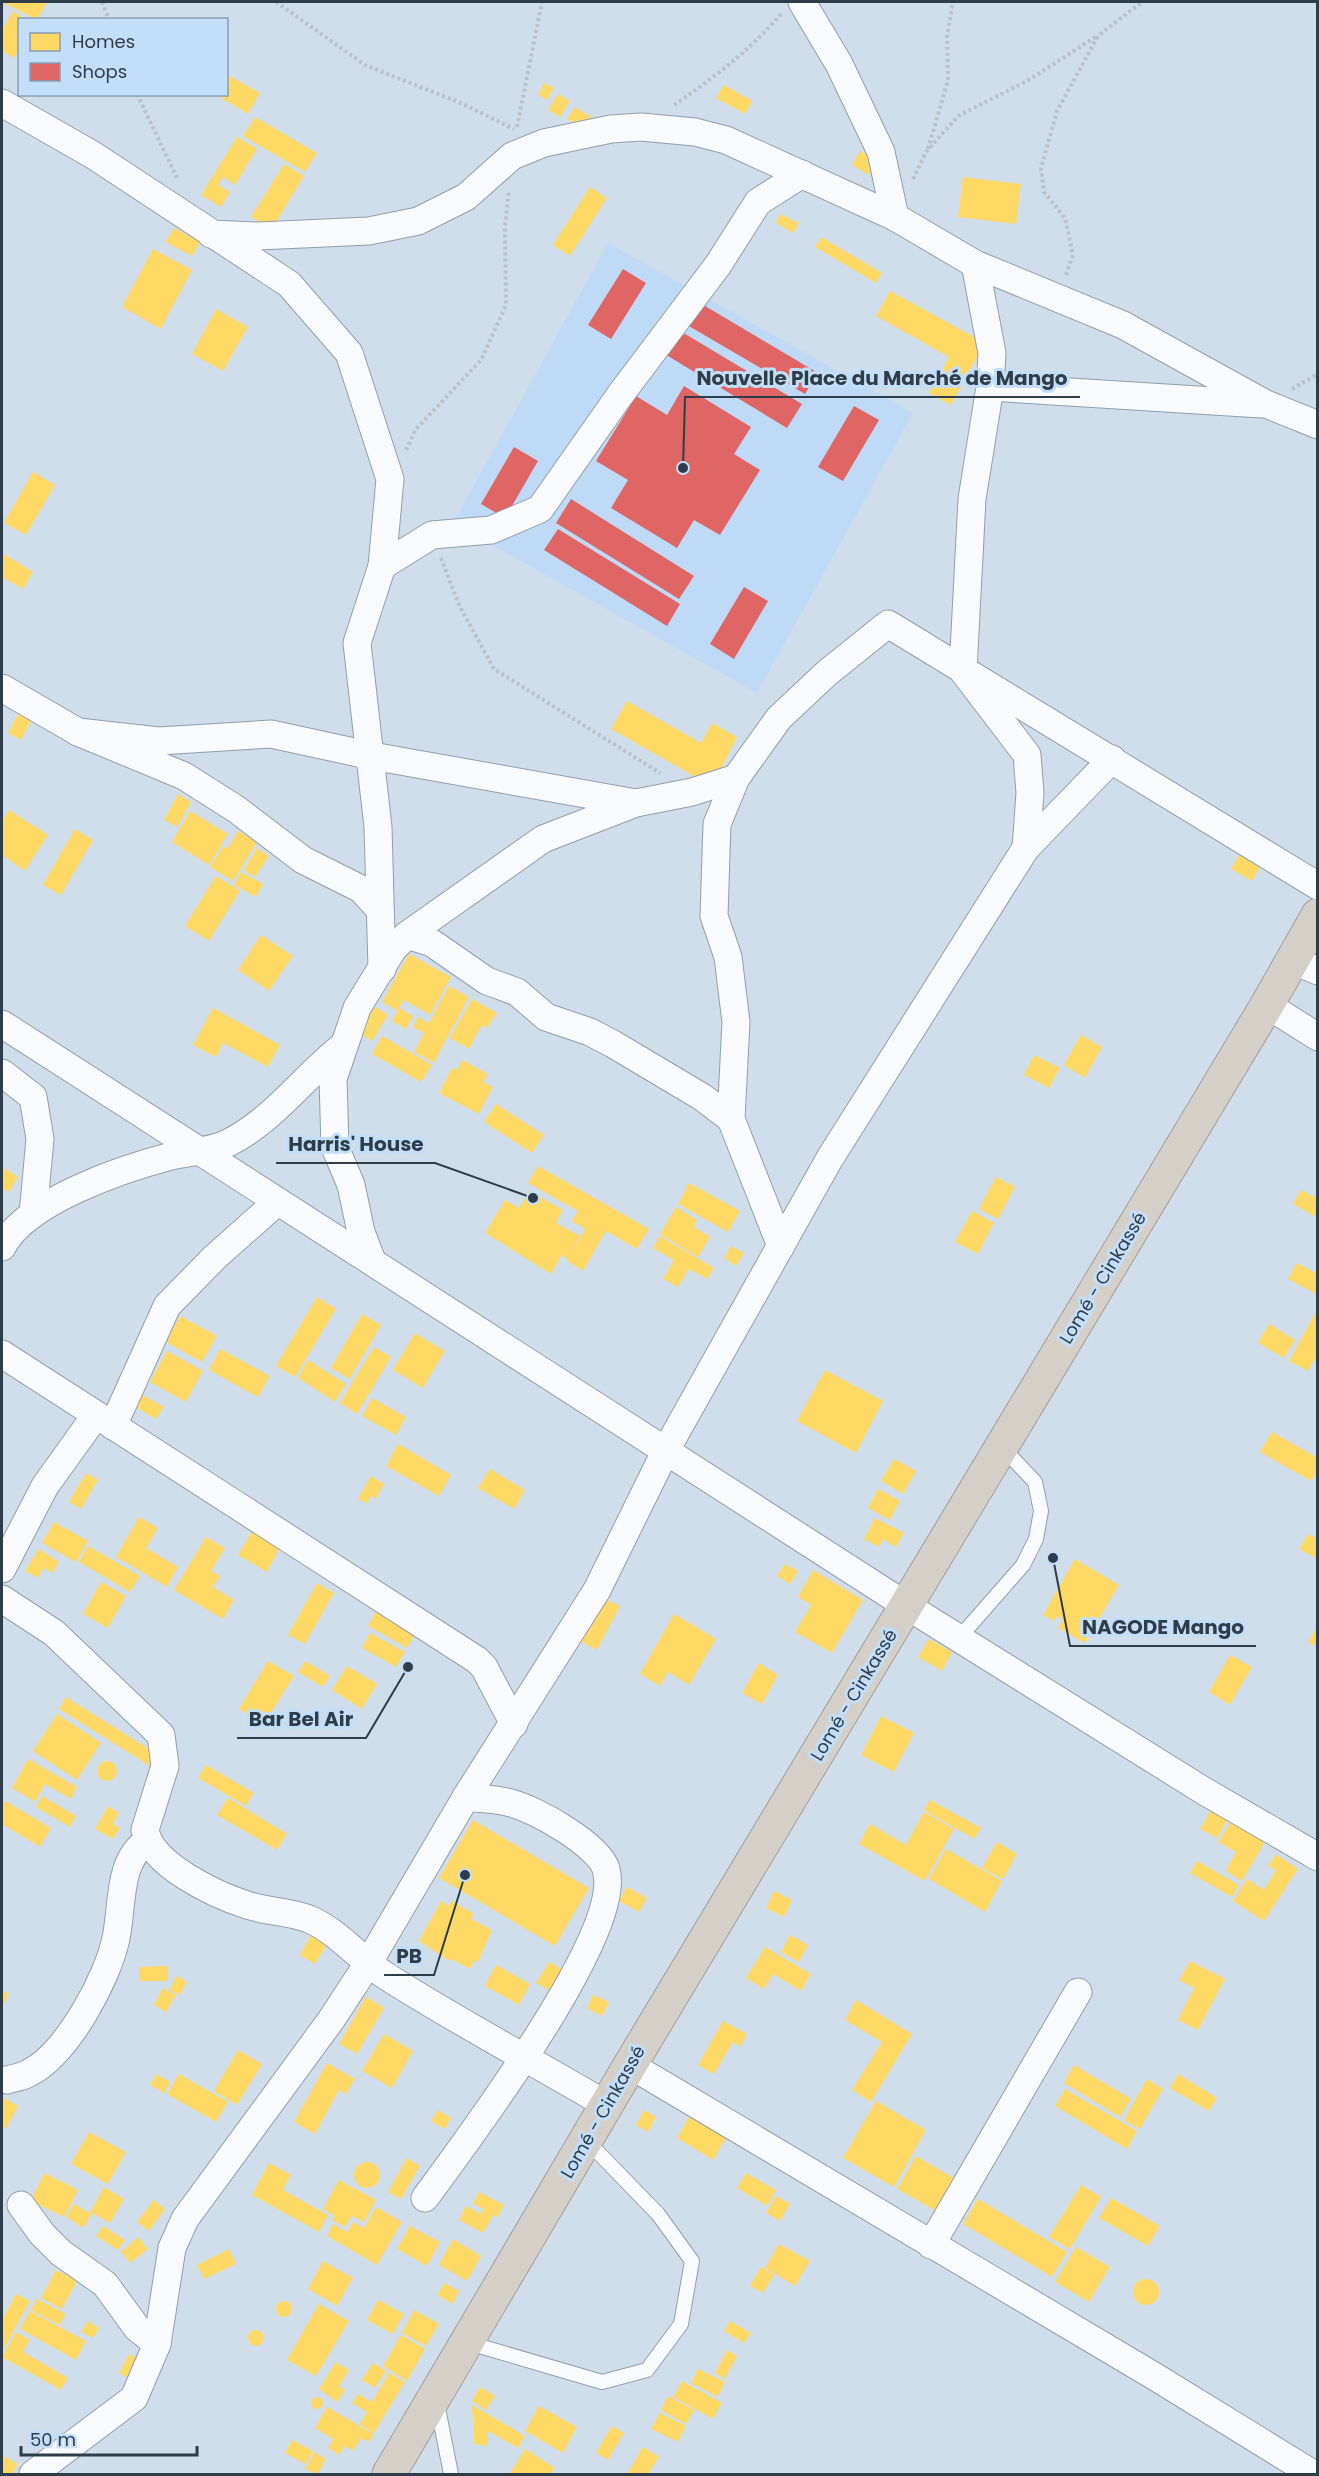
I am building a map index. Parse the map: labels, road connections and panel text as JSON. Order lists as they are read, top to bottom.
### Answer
{
  "streets": {
    "highway": ["Lomé - Cinkassé"]
  },
  "places": [
    "Nouvelle Place du Marché de Mango",
    "Harris' House",
    "NAGODE Mango",
    "Bar Bel Air",
    "PB"
  ],
  "legend": ["Homes", "Shops"],
  "scale_bar": "50 m"
}
